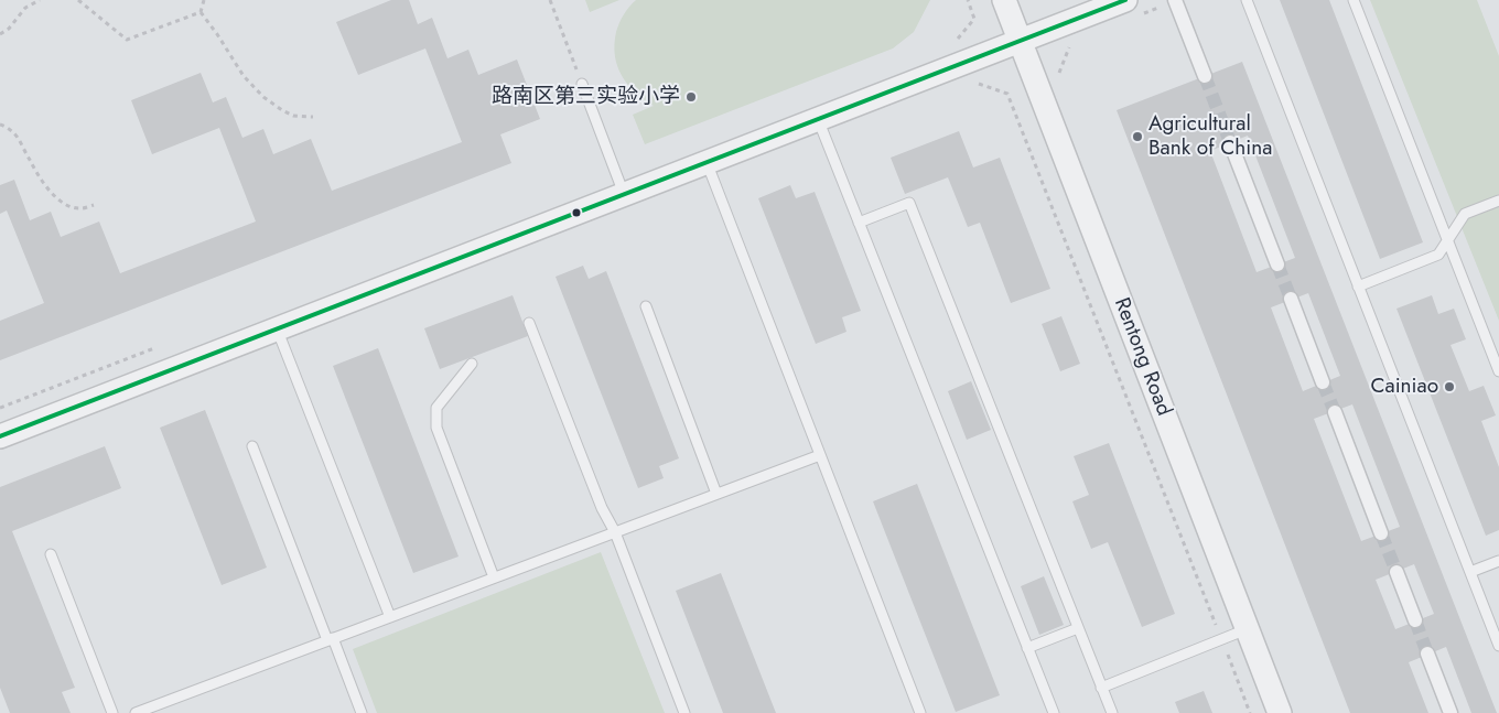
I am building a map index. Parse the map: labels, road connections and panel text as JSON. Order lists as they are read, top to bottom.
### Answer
{
  "streets": {
    "street": ["Rentong Road"]
  },
  "places": ["路南区第三实验小学", "Agricultural Bank of China", "Cainiao"]
}
